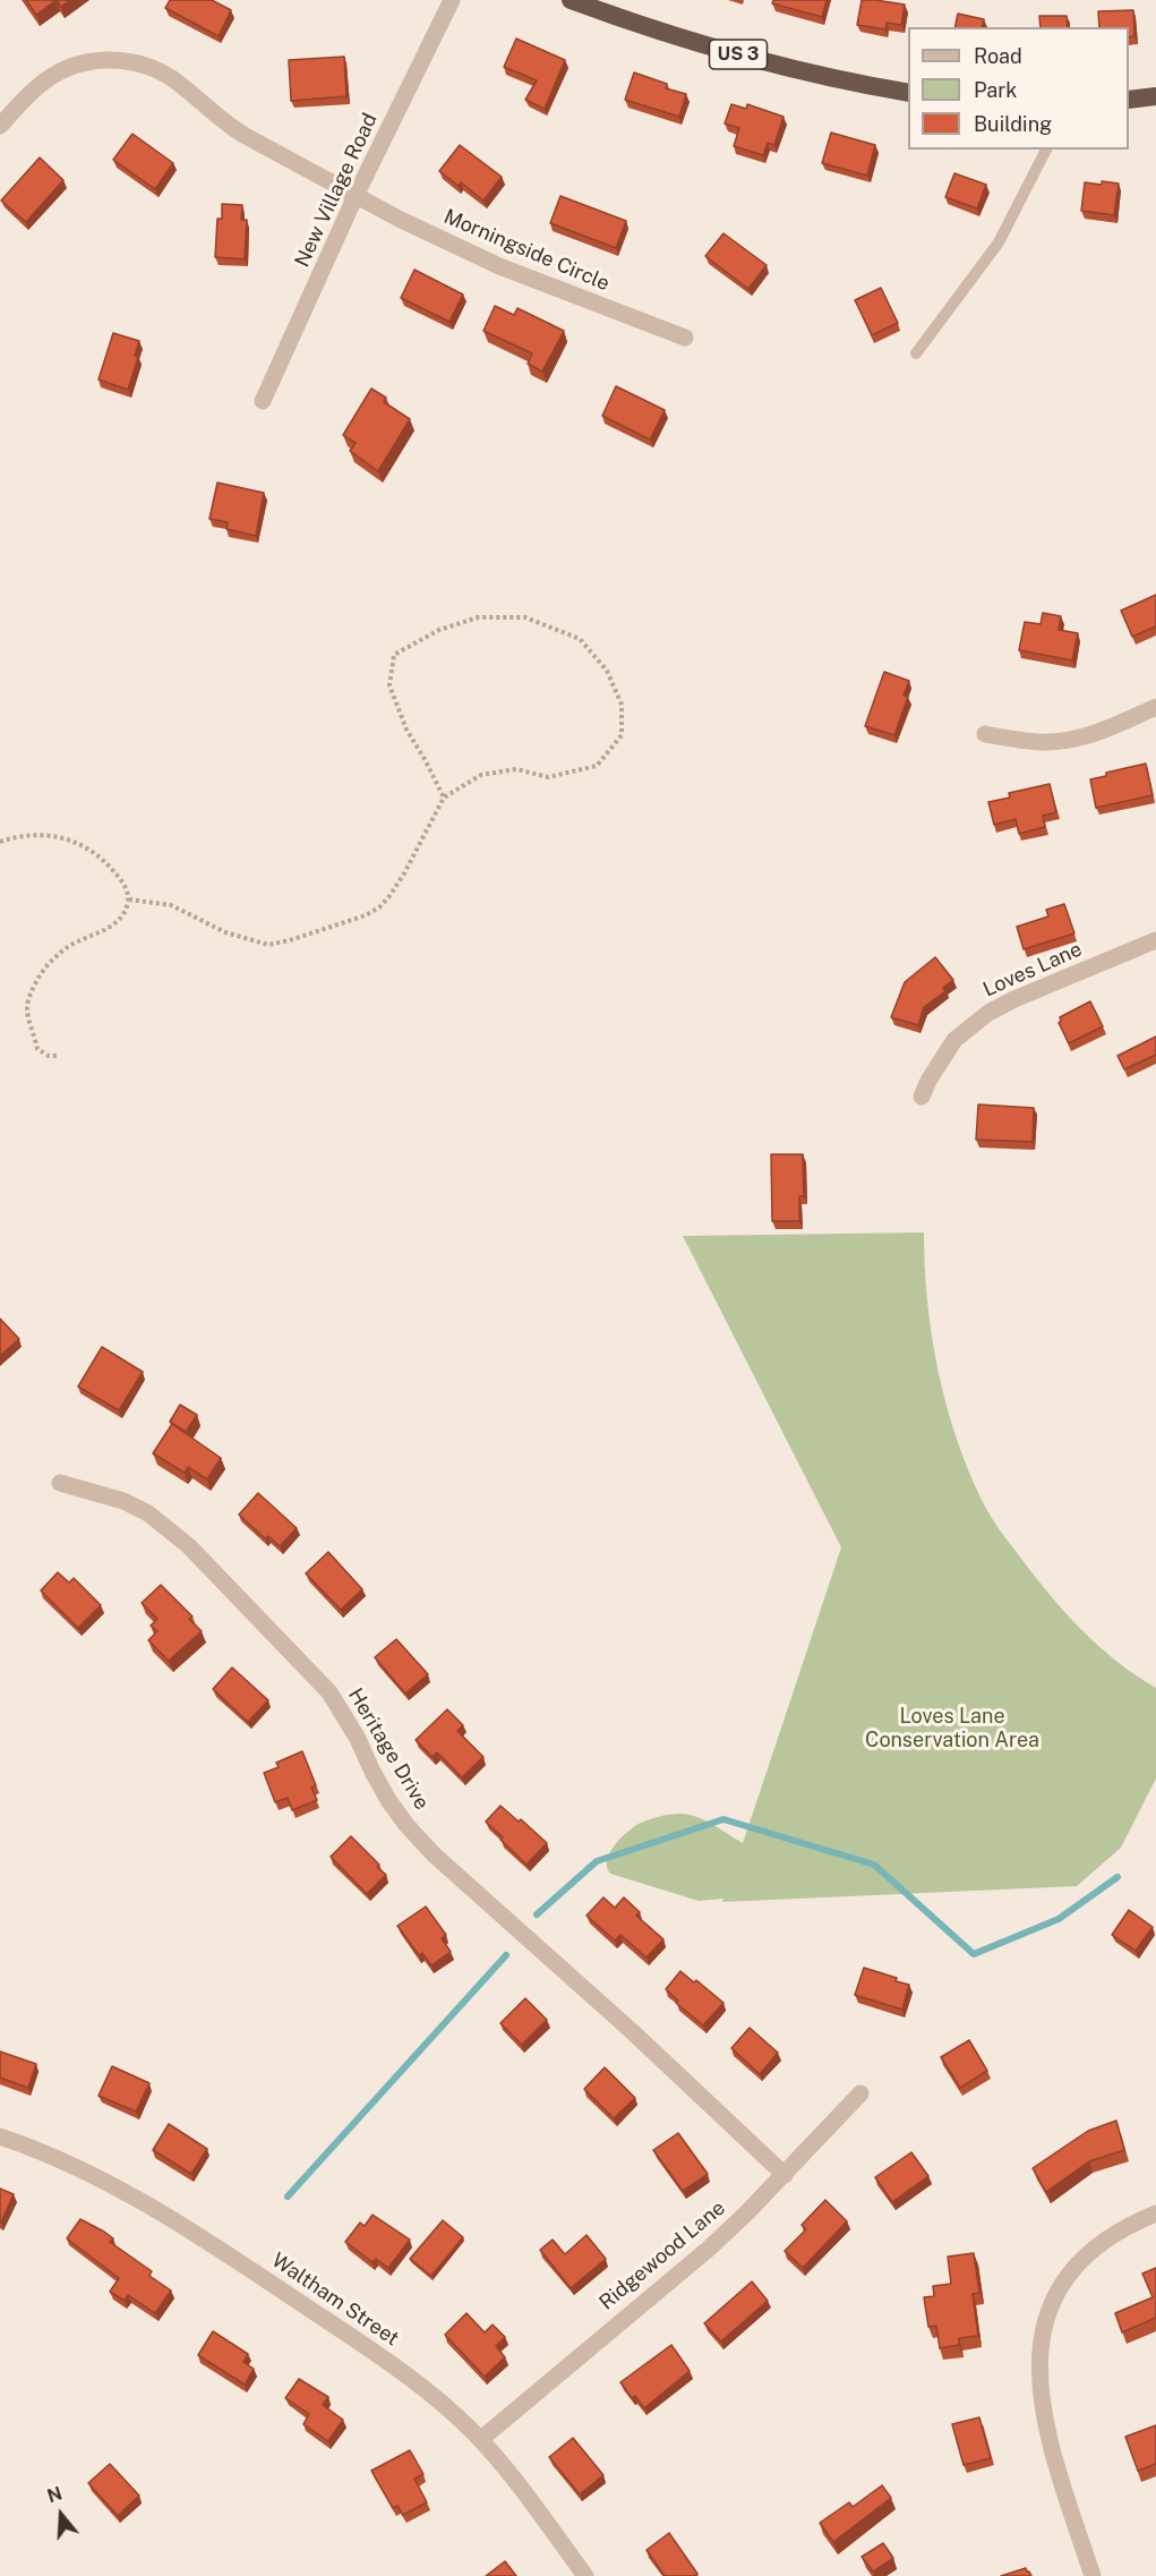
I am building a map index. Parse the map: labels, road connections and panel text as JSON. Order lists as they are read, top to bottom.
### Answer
{
  "streets": {
    "highway": ["US 3"],
    "street": [
      "New Village Road",
      "Morningside Circle",
      "Loves Lane",
      "Heritage Drive",
      "Ridgewood Lane",
      "Waltham Street"
    ]
  },
  "crossings": [
    ["New Village Road", "Morningside Circle"],
    ["Heritage Drive", "Ridgewood Lane"],
    ["Ridgewood Lane", "Waltham Street"]
  ],
  "parks": ["Loves Lane Conservation Area"],
  "legend": ["Road", "Park", "Building"],
  "north": "top"
}
